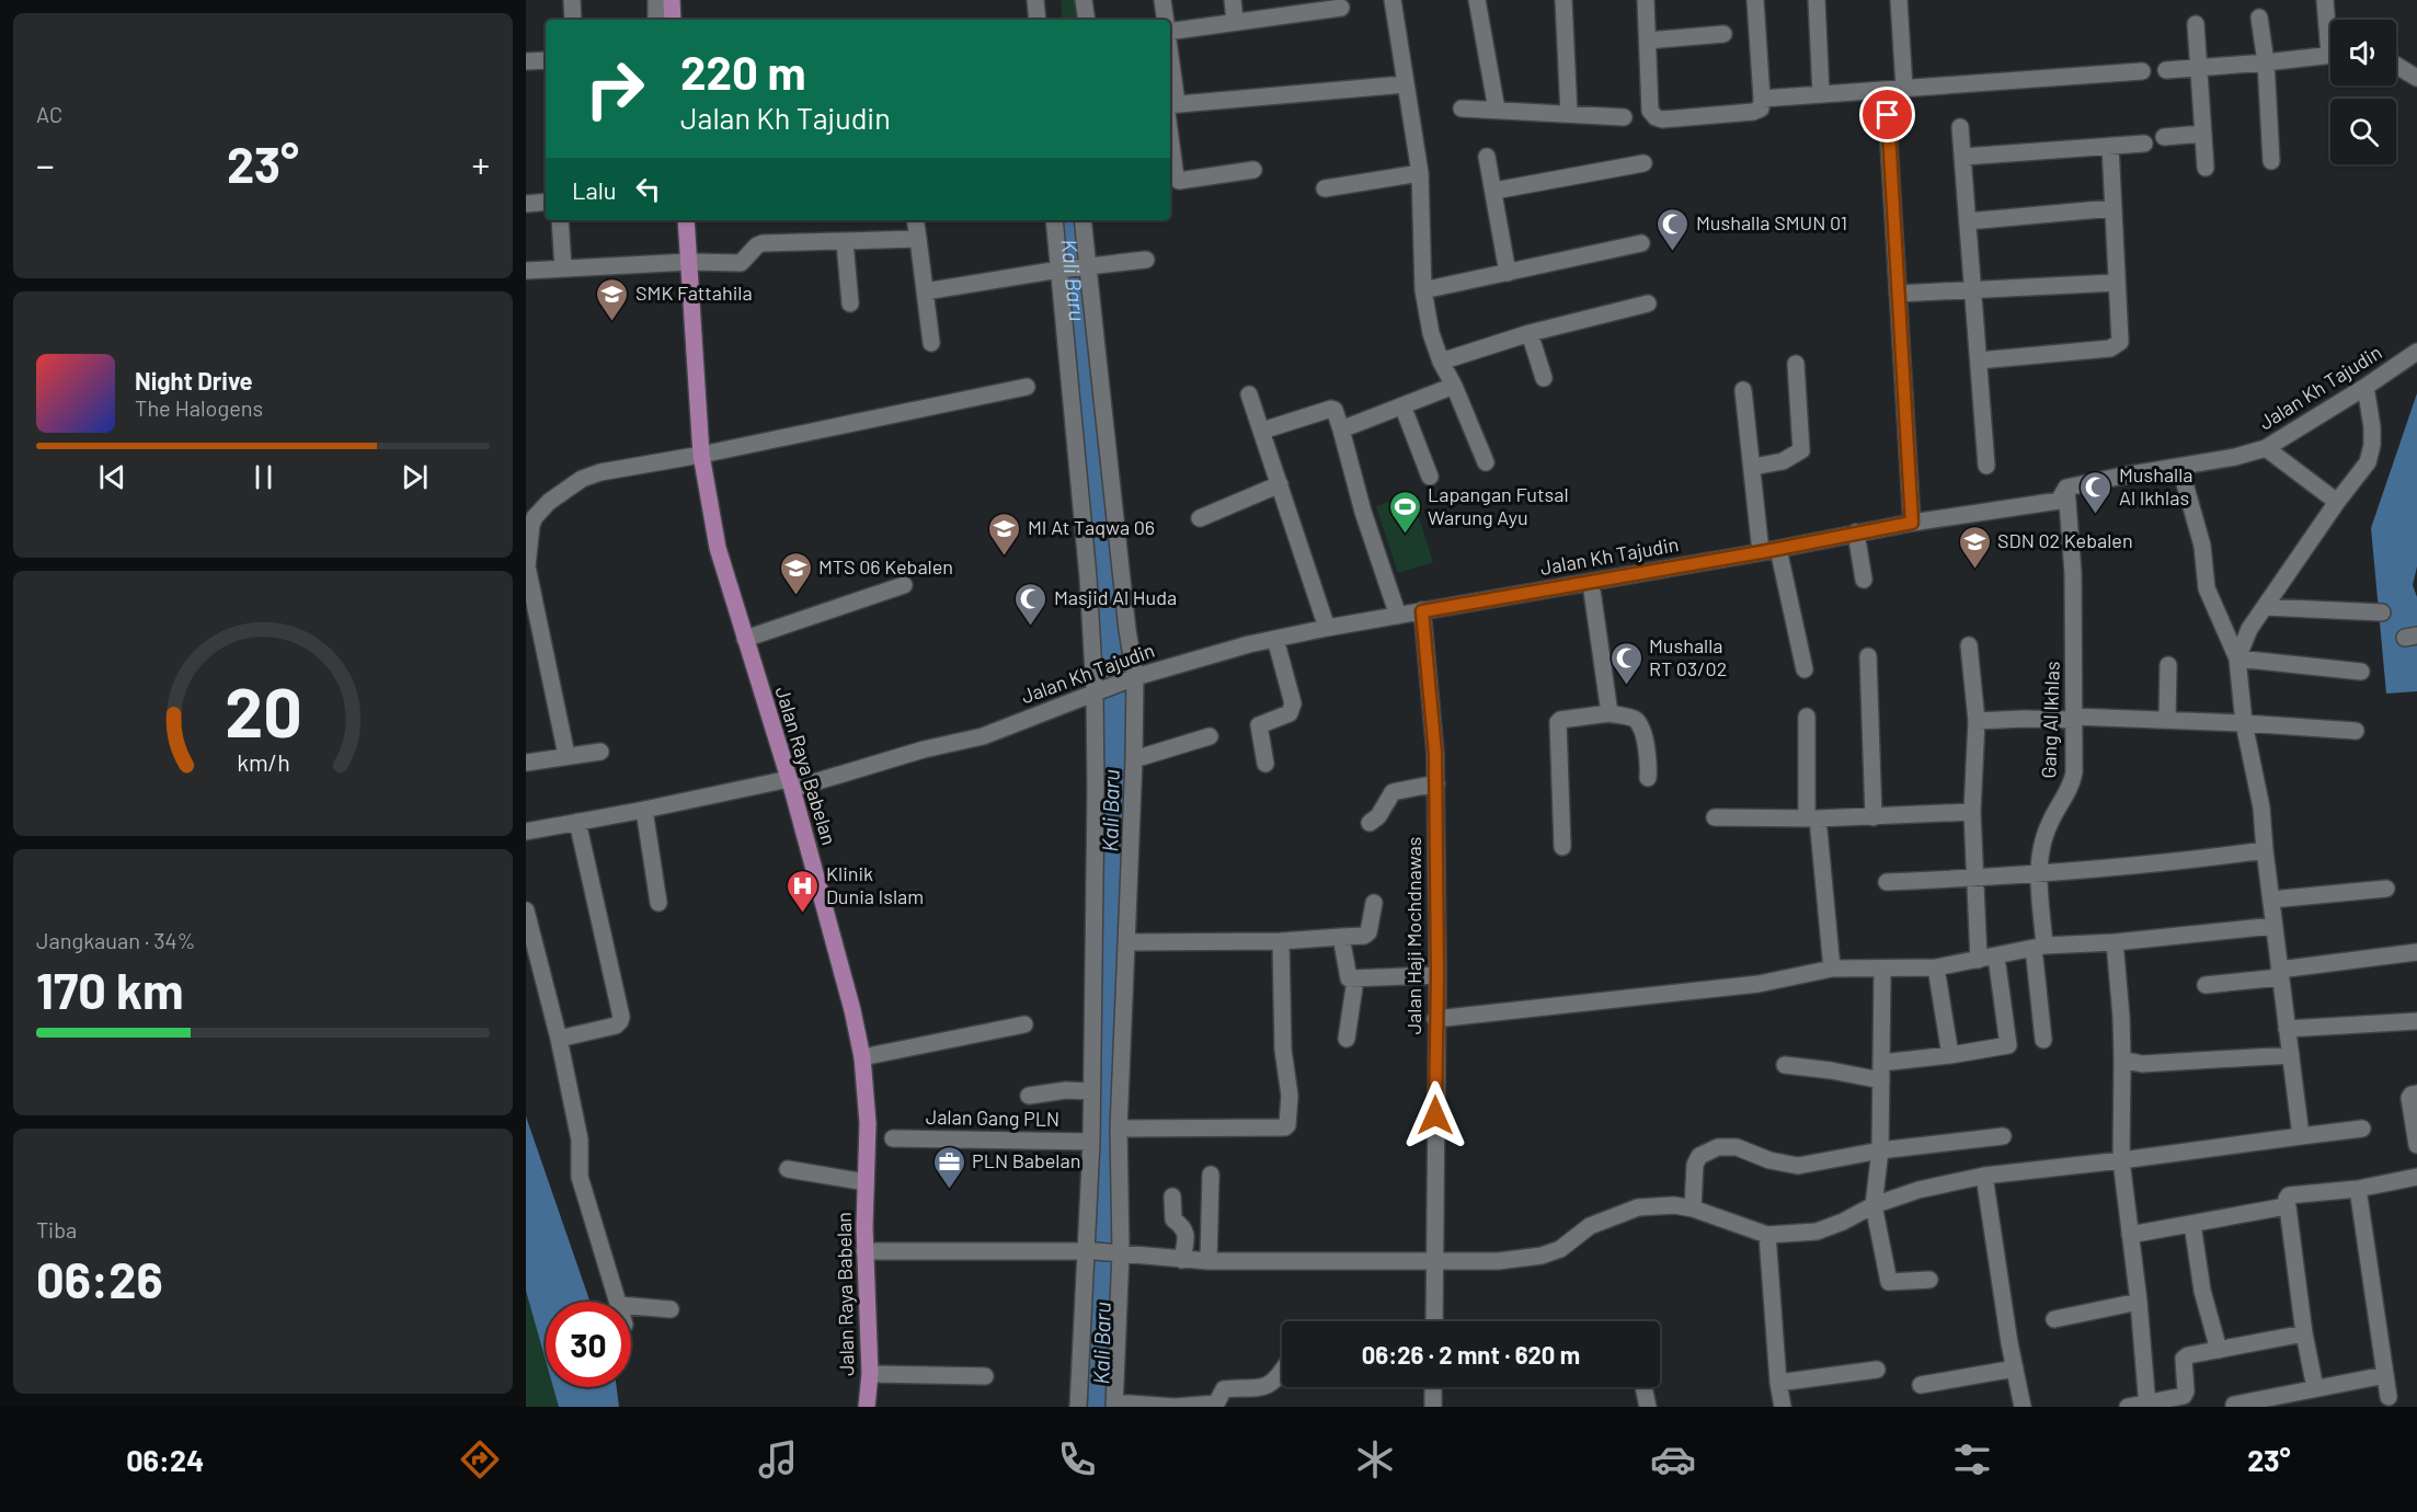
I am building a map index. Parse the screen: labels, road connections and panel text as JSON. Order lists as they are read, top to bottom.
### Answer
{
  "streets": {
    "main road": ["Jalan Raya Babelan"],
    "street": [
      "Jalan Kh Tajudin",
      "Gang Al Ikhlas",
      "Jalan Haji Mochdnawas",
      "Jalan Gang PLN"
    ]
  },
  "crossings": [
    ["Jalan Kh Tajudin", "Gang Al Ikhlas"],
    ["Jalan Kh Tajudin", "Jalan Raya Babelan"],
    ["Jalan Kh Tajudin", "Jalan Haji Mochdnawas"]
  ],
  "water": ["Kali Baru"],
  "places": {
    "mosque": [
      "Mushalla SMUN 01",
      "Mushalla Al Ikhlas",
      "Masjid Al Huda",
      "Mushalla RT 03/02"
    ],
    "school or university": [
      "SMK Fattahila",
      "MI At Taqwa 06",
      "SDN 02 Kebalen",
      "MTS 06 Kebalen"
    ],
    "sports": ["Lapangan Futsal Warung Ayu"],
    "hospital": ["Klinik Dunia Islam"],
    "office": ["PLN Babelan"]
  },
  "page": {
    "tile": [
      "AC",
      ["Jangkauan · 34%", "170 km"],
      ["Tiba", "06:26"]
    ],
    "turn": ["220 m", "Jalan Kh Tajudin"],
    "heat": ["−", "23°", "+"],
    "then": "Lalu",
    "song": ["Night Drive", "The Halogens"],
    "limit": "30",
    "trip": "06:26 · 2 mnt · 620 m",
    "tabs": ["06:24", "23°"],
    "gauge": ["20", "km/h"]
  }
}
